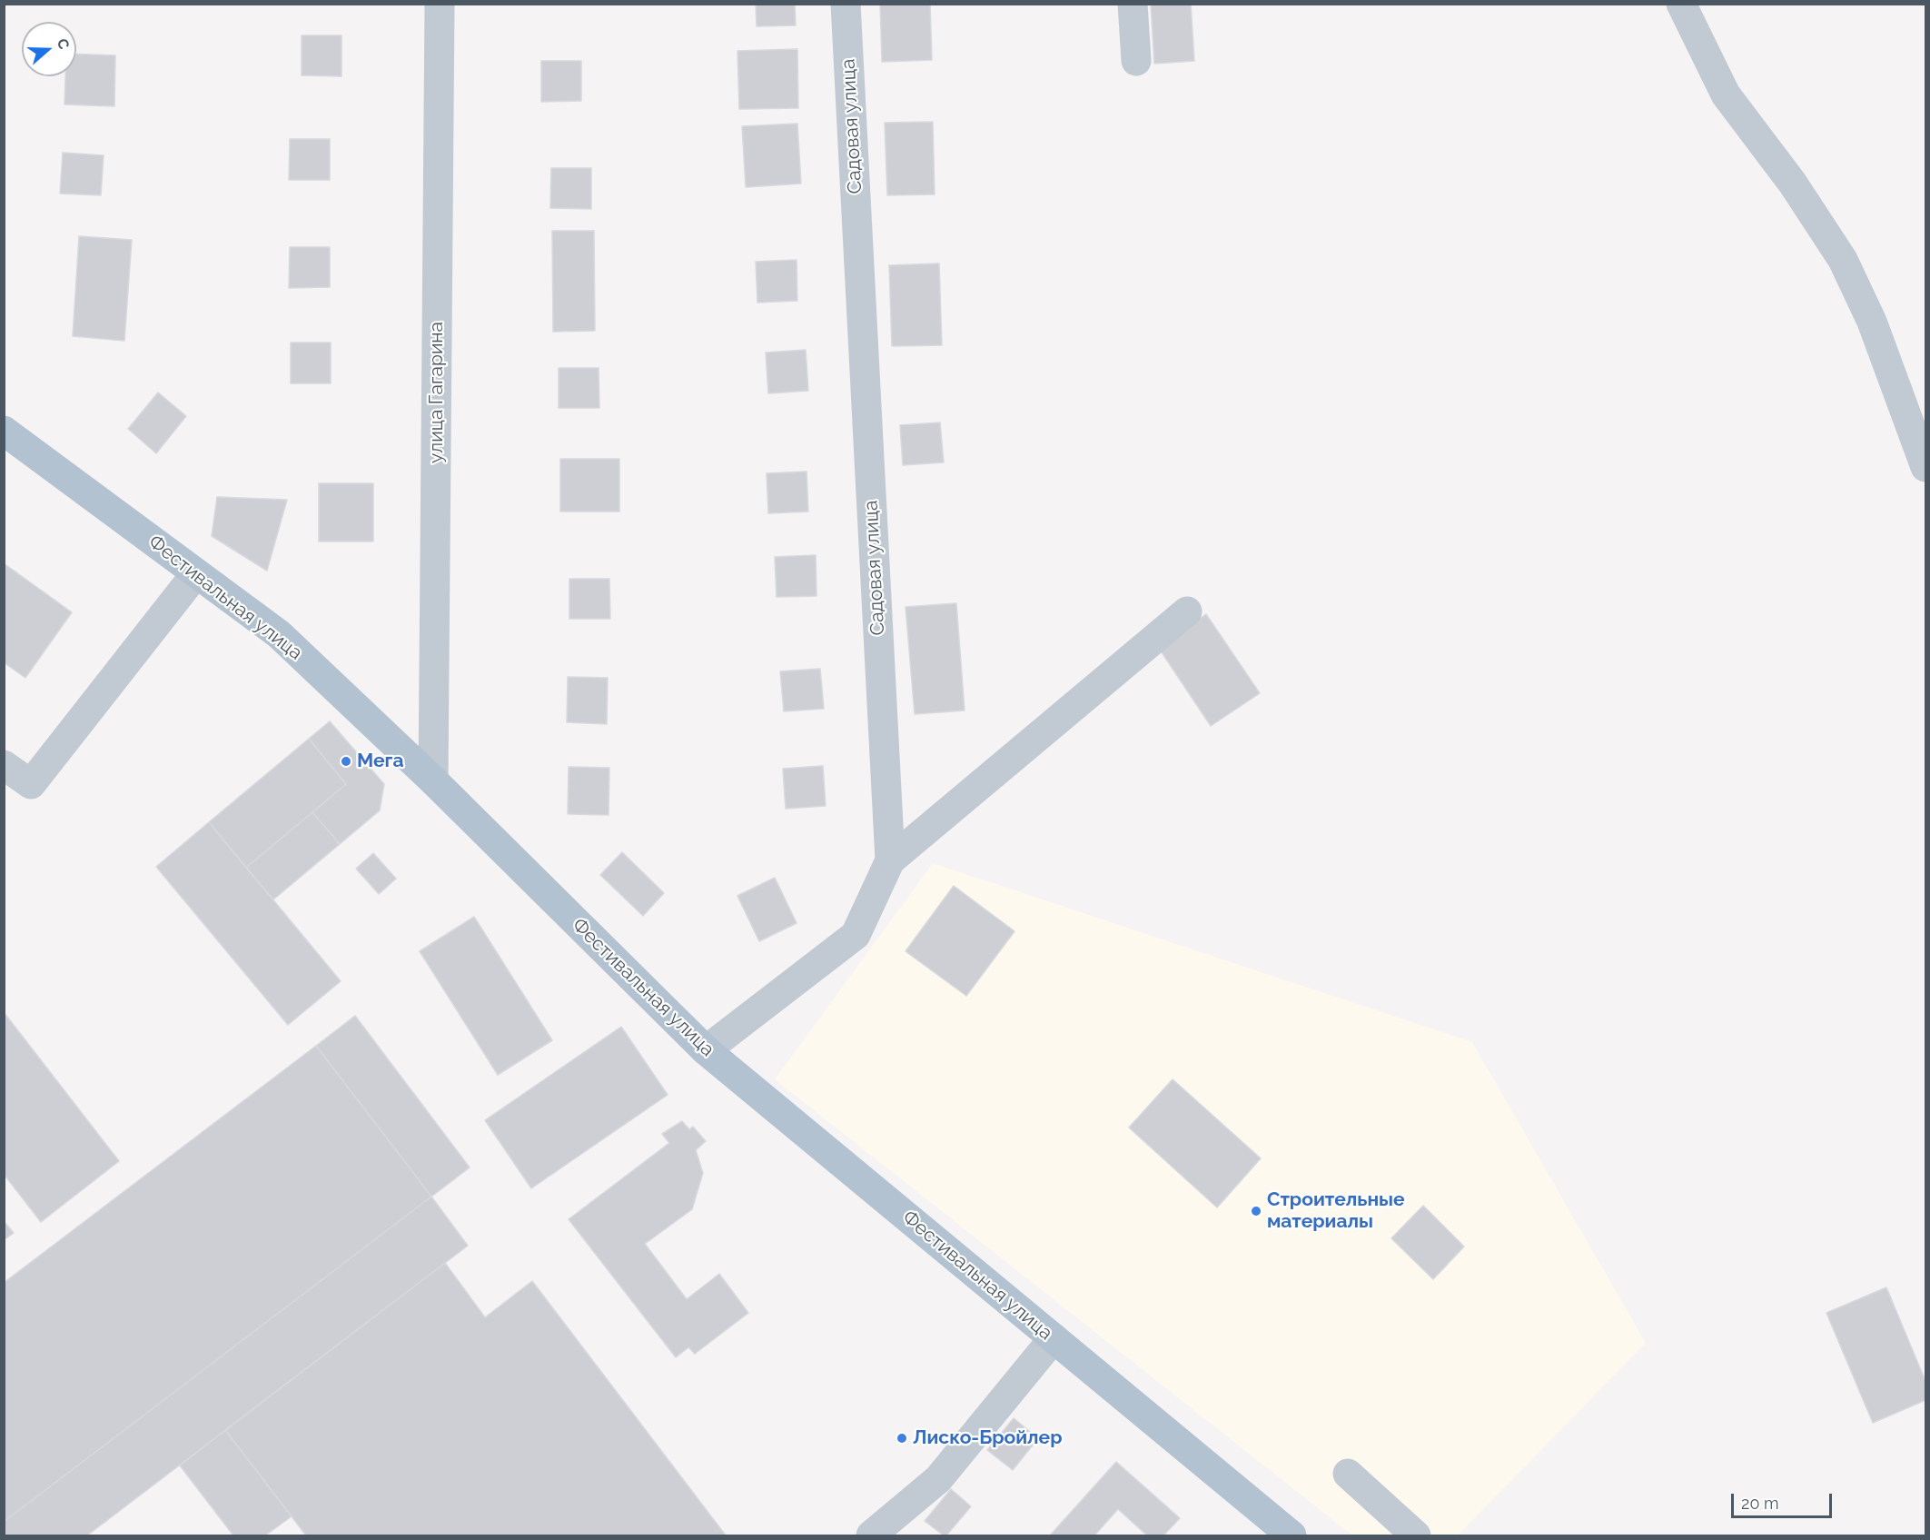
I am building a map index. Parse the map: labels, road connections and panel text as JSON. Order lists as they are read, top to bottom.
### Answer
{
  "streets": {
    "main road": ["Фестивальная улица"],
    "street": ["Садовая улица", "улица Гагарина"]
  },
  "crossings": [
    ["Садовая улица", "Фестивальная улица"],
    ["улица Гагарина", "Фестивальная улица"]
  ],
  "places": ["Мега", "Строительные материалы", "Лиско-Бройлер"],
  "scale_bar": "20 m",
  "north": "right"
}
